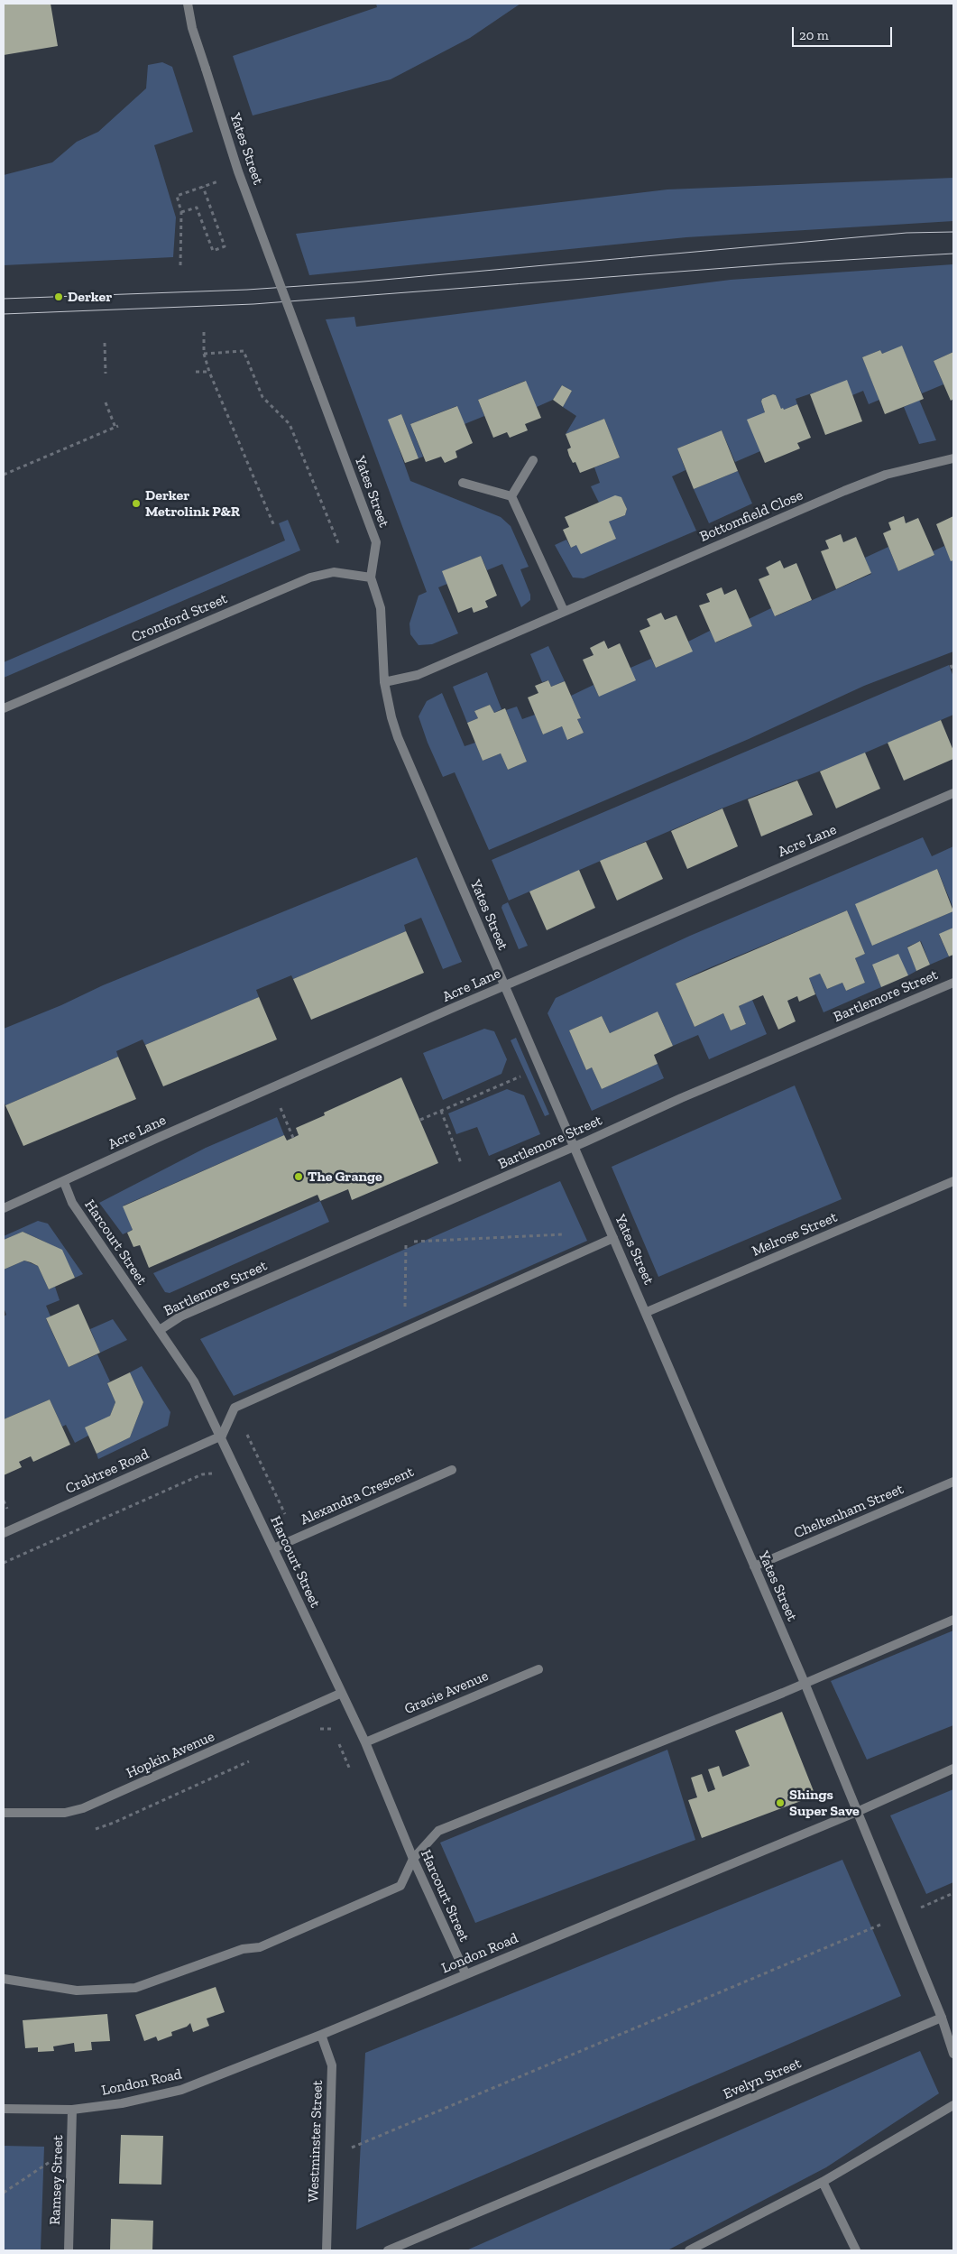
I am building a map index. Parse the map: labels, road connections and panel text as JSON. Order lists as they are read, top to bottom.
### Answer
{
  "streets": {
    "street": [
      "Yates Street",
      "Bottomfield Close",
      "Cromford Street",
      "Acre Lane",
      "Bartlemore Street",
      "Melrose Street",
      "Harcourt Street",
      "Crabtree Road",
      "Alexandra Crescent",
      "Cheltenham Street",
      "Gracie Avenue",
      "Hopkin Avenue",
      "London Road",
      "Evelyn Street",
      "Westminster Street",
      "Ramsey Street"
    ]
  },
  "crossings": [
    ["Yates Street", "Bottomfield Close"],
    ["Yates Street", "Cromford Street"],
    ["Yates Street", "Acre Lane"],
    ["Yates Street", "Bartlemore Street"],
    ["Yates Street", "Melrose Street"],
    ["Yates Street", "Cheltenham Street"],
    ["Yates Street", "London Road"],
    ["Acre Lane", "Harcourt Street"],
    ["Bartlemore Street", "Harcourt Street"],
    ["Harcourt Street", "Crabtree Road"],
    ["Harcourt Street", "Alexandra Crescent"],
    ["Harcourt Street", "Gracie Avenue"],
    ["Harcourt Street", "Hopkin Avenue"],
    ["Harcourt Street", "London Road"],
    ["London Road", "Westminster Street"],
    ["London Road", "Ramsey Street"]
  ],
  "places": [
    "Derker",
    "Derker Metrolink P&R",
    "The Grange",
    "Shings Super Save"
  ],
  "scale_bar": "20 m"
}
